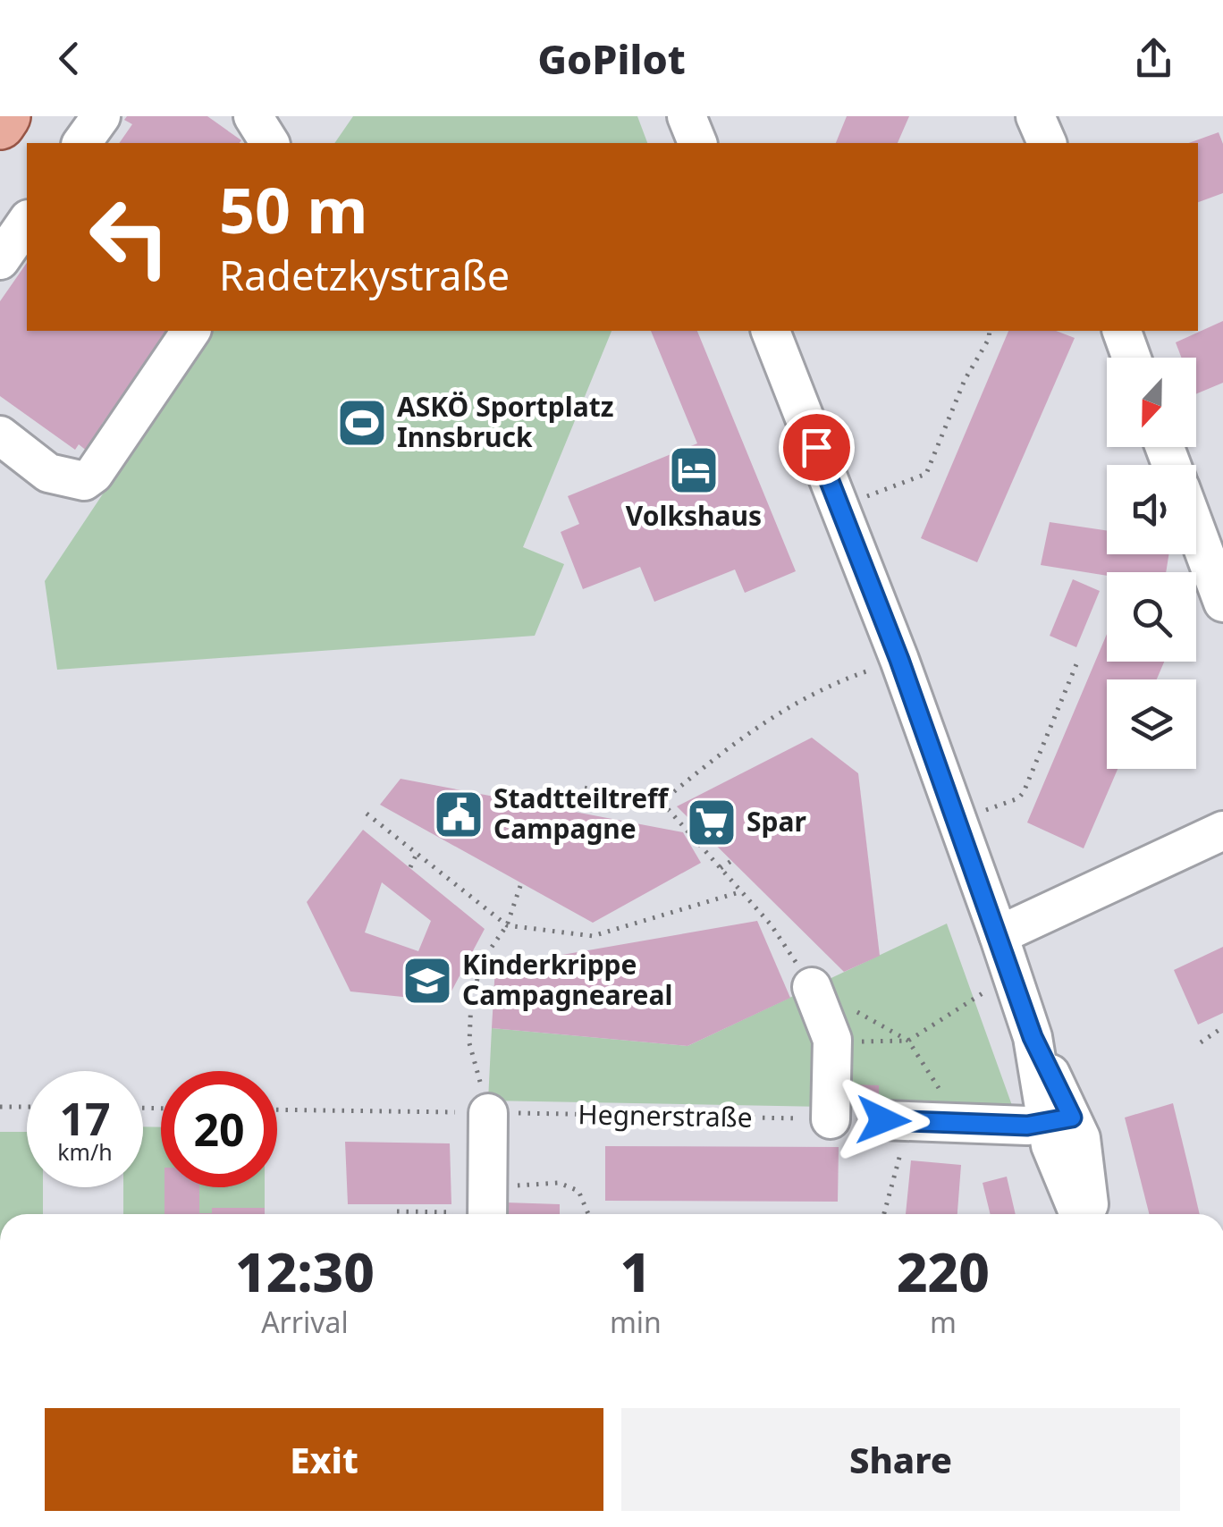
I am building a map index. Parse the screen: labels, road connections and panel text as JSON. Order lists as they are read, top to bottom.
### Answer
{
  "streets": {
    "path": ["Hegnerstraße"]
  },
  "places": {
    "sports": ["ASKÖ Sportplatz Innsbruck"],
    "hotel": ["Volkshaus"],
    "public building": ["Stadtteiltreff Campagne"],
    "supermarket": ["Spar"],
    "school or university": ["Kinderkrippe Campagneareal"]
  },
  "north": "bottom",
  "page": {
    "header": "GoPilot",
    "turn": ["50 m", "Radetzkystraße"],
    "speed": "17 km/h",
    "limit": "20",
    "eta": [
      "12:30",
      "Arrival",
      "1",
      "min",
      "220",
      "m"
    ],
    "buttons": ["Exit", "Share"]
  }
}
